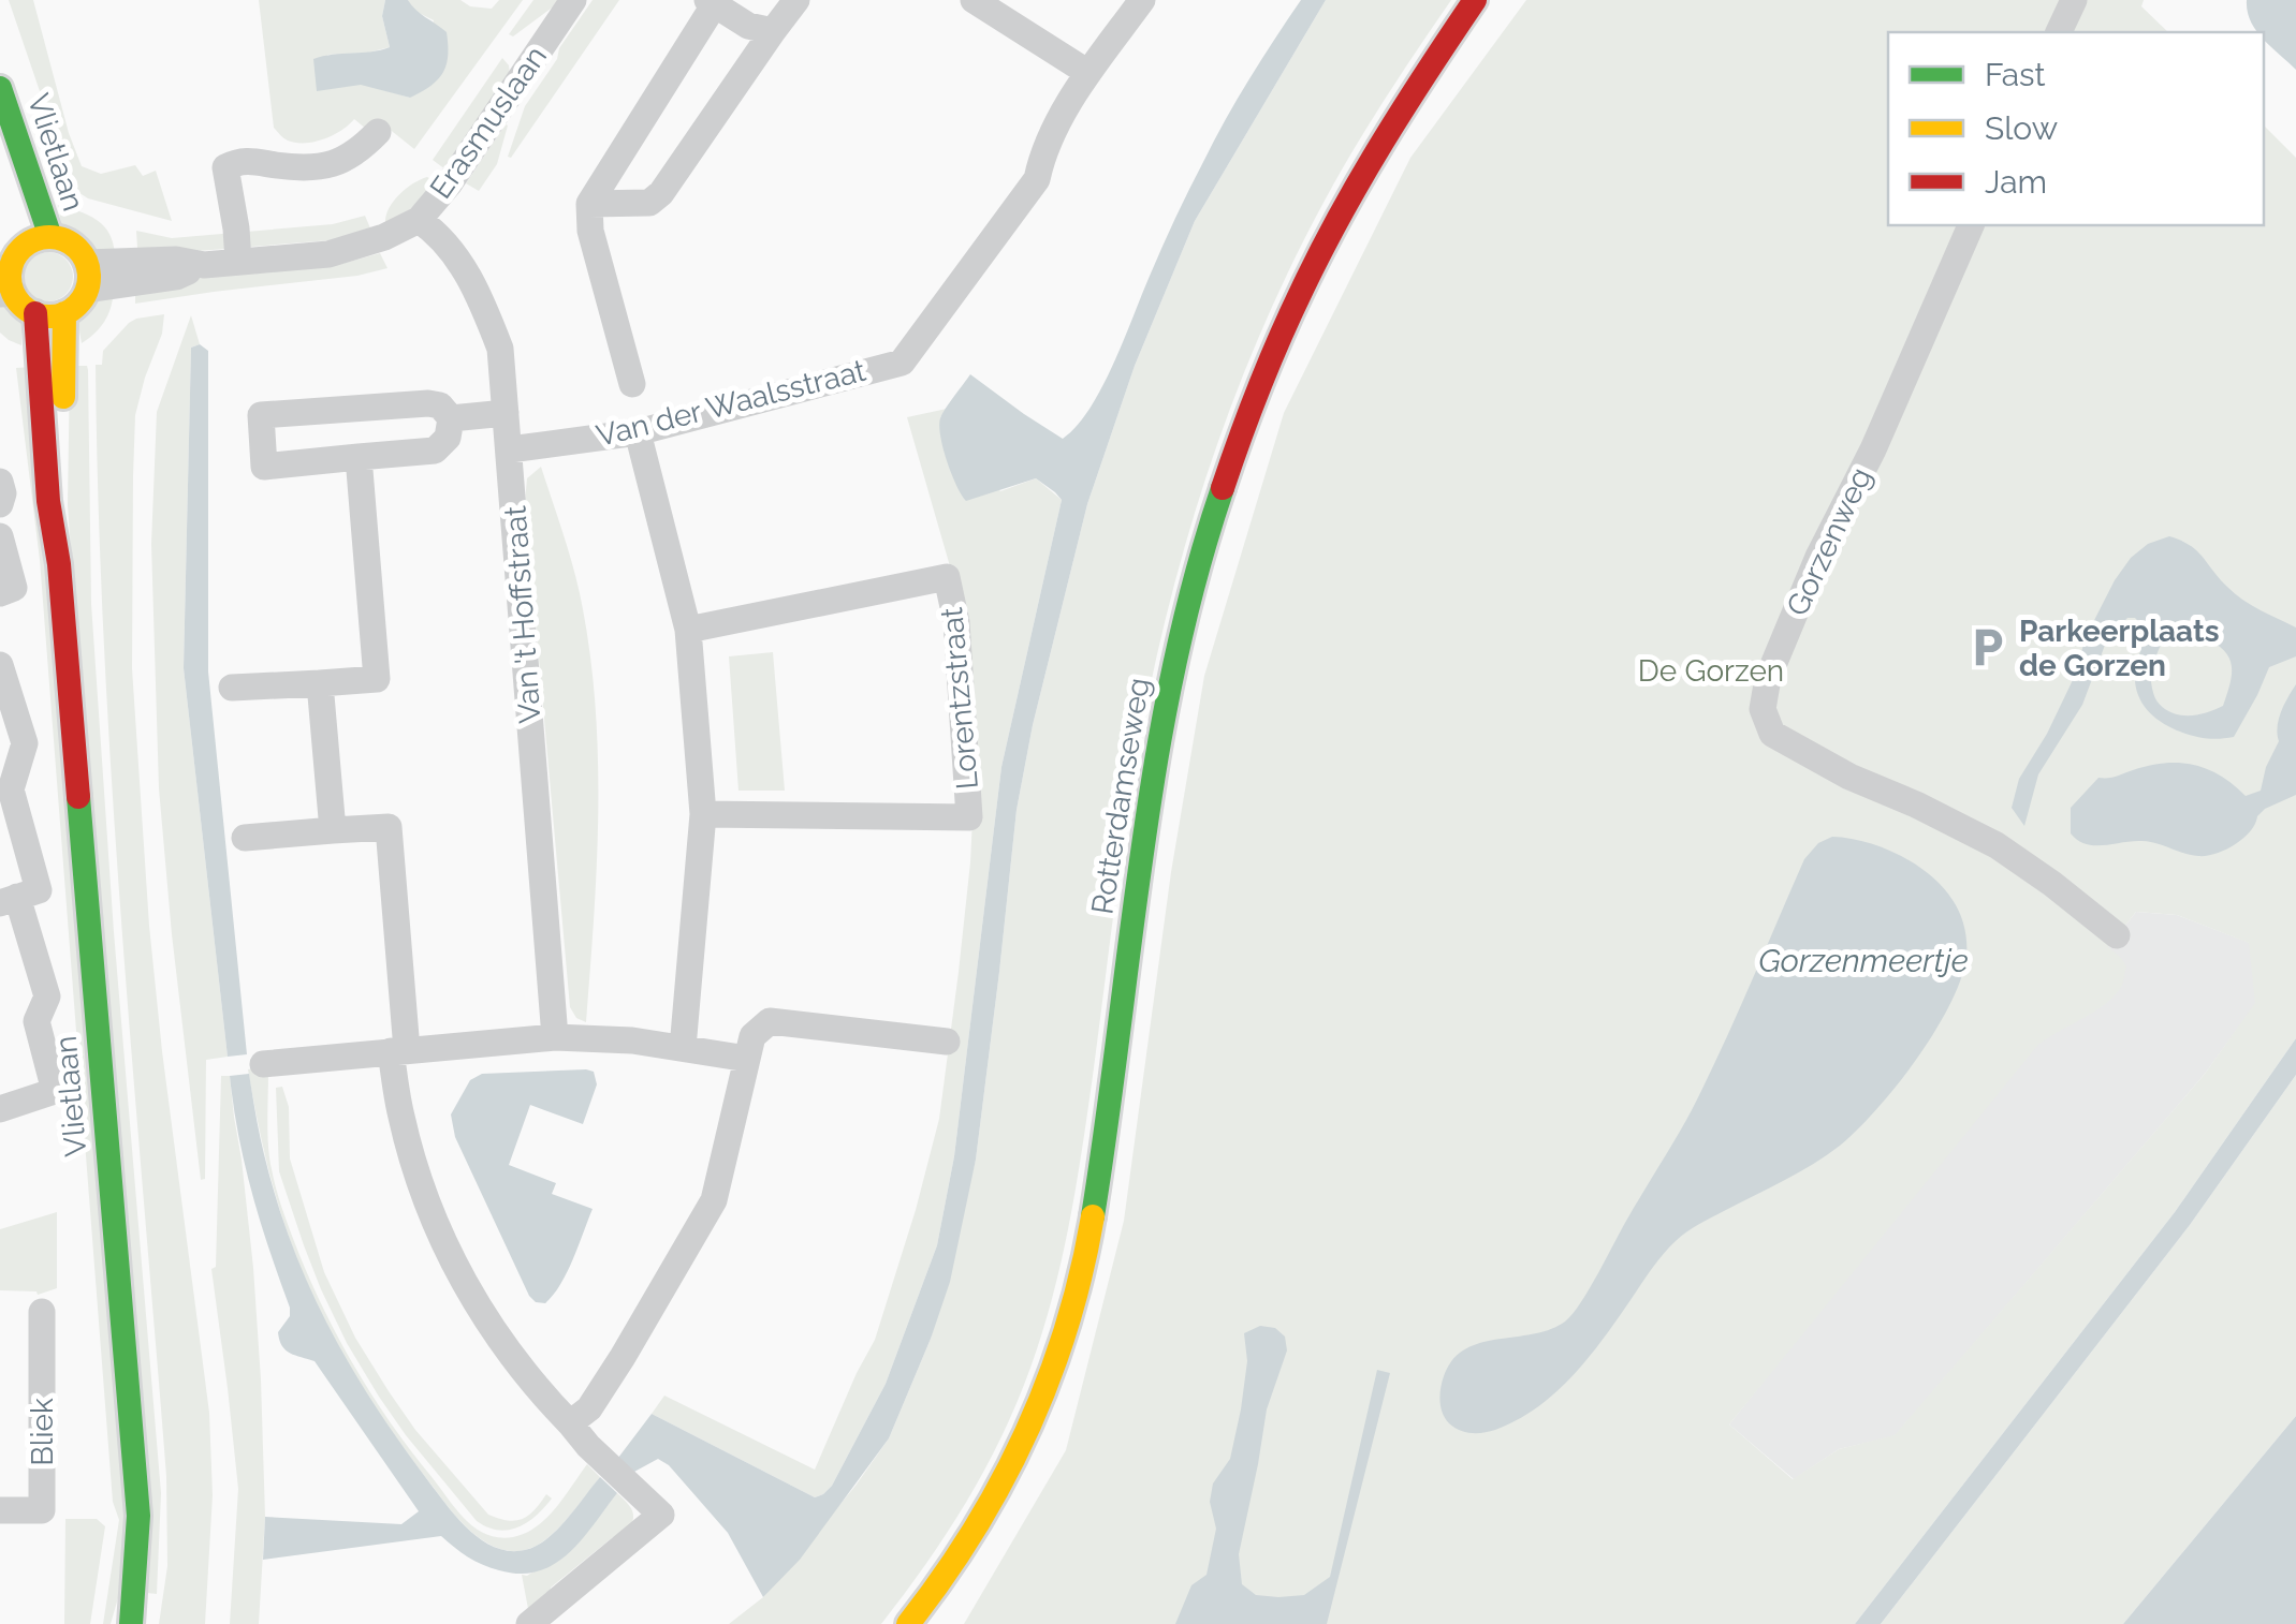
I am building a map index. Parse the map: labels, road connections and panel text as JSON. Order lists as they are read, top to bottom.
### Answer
{
  "streets": {
    "street": [
      "Erasmuslaan",
      "Vlietlaan",
      "Van der Waalsstraat",
      "Gorzenweg",
      "Van 't Hoffstraat",
      "Lorentzstraat",
      "Rotterdamseweg",
      "Bliek"
    ]
  },
  "crossings": [
    ["Erasmuslaan", "Vlietlaan"],
    ["Erasmuslaan", "Van 't Hoffstraat"],
    ["Van der Waalsstraat", "Van 't Hoffstraat"]
  ],
  "water": ["Gorzenmeertje"],
  "parks": ["De Gorzen"],
  "places": {
    "parking": ["Parkeerplaats de Gorzen"]
  },
  "legend": ["Fast", "Slow", "Jam"]
}
